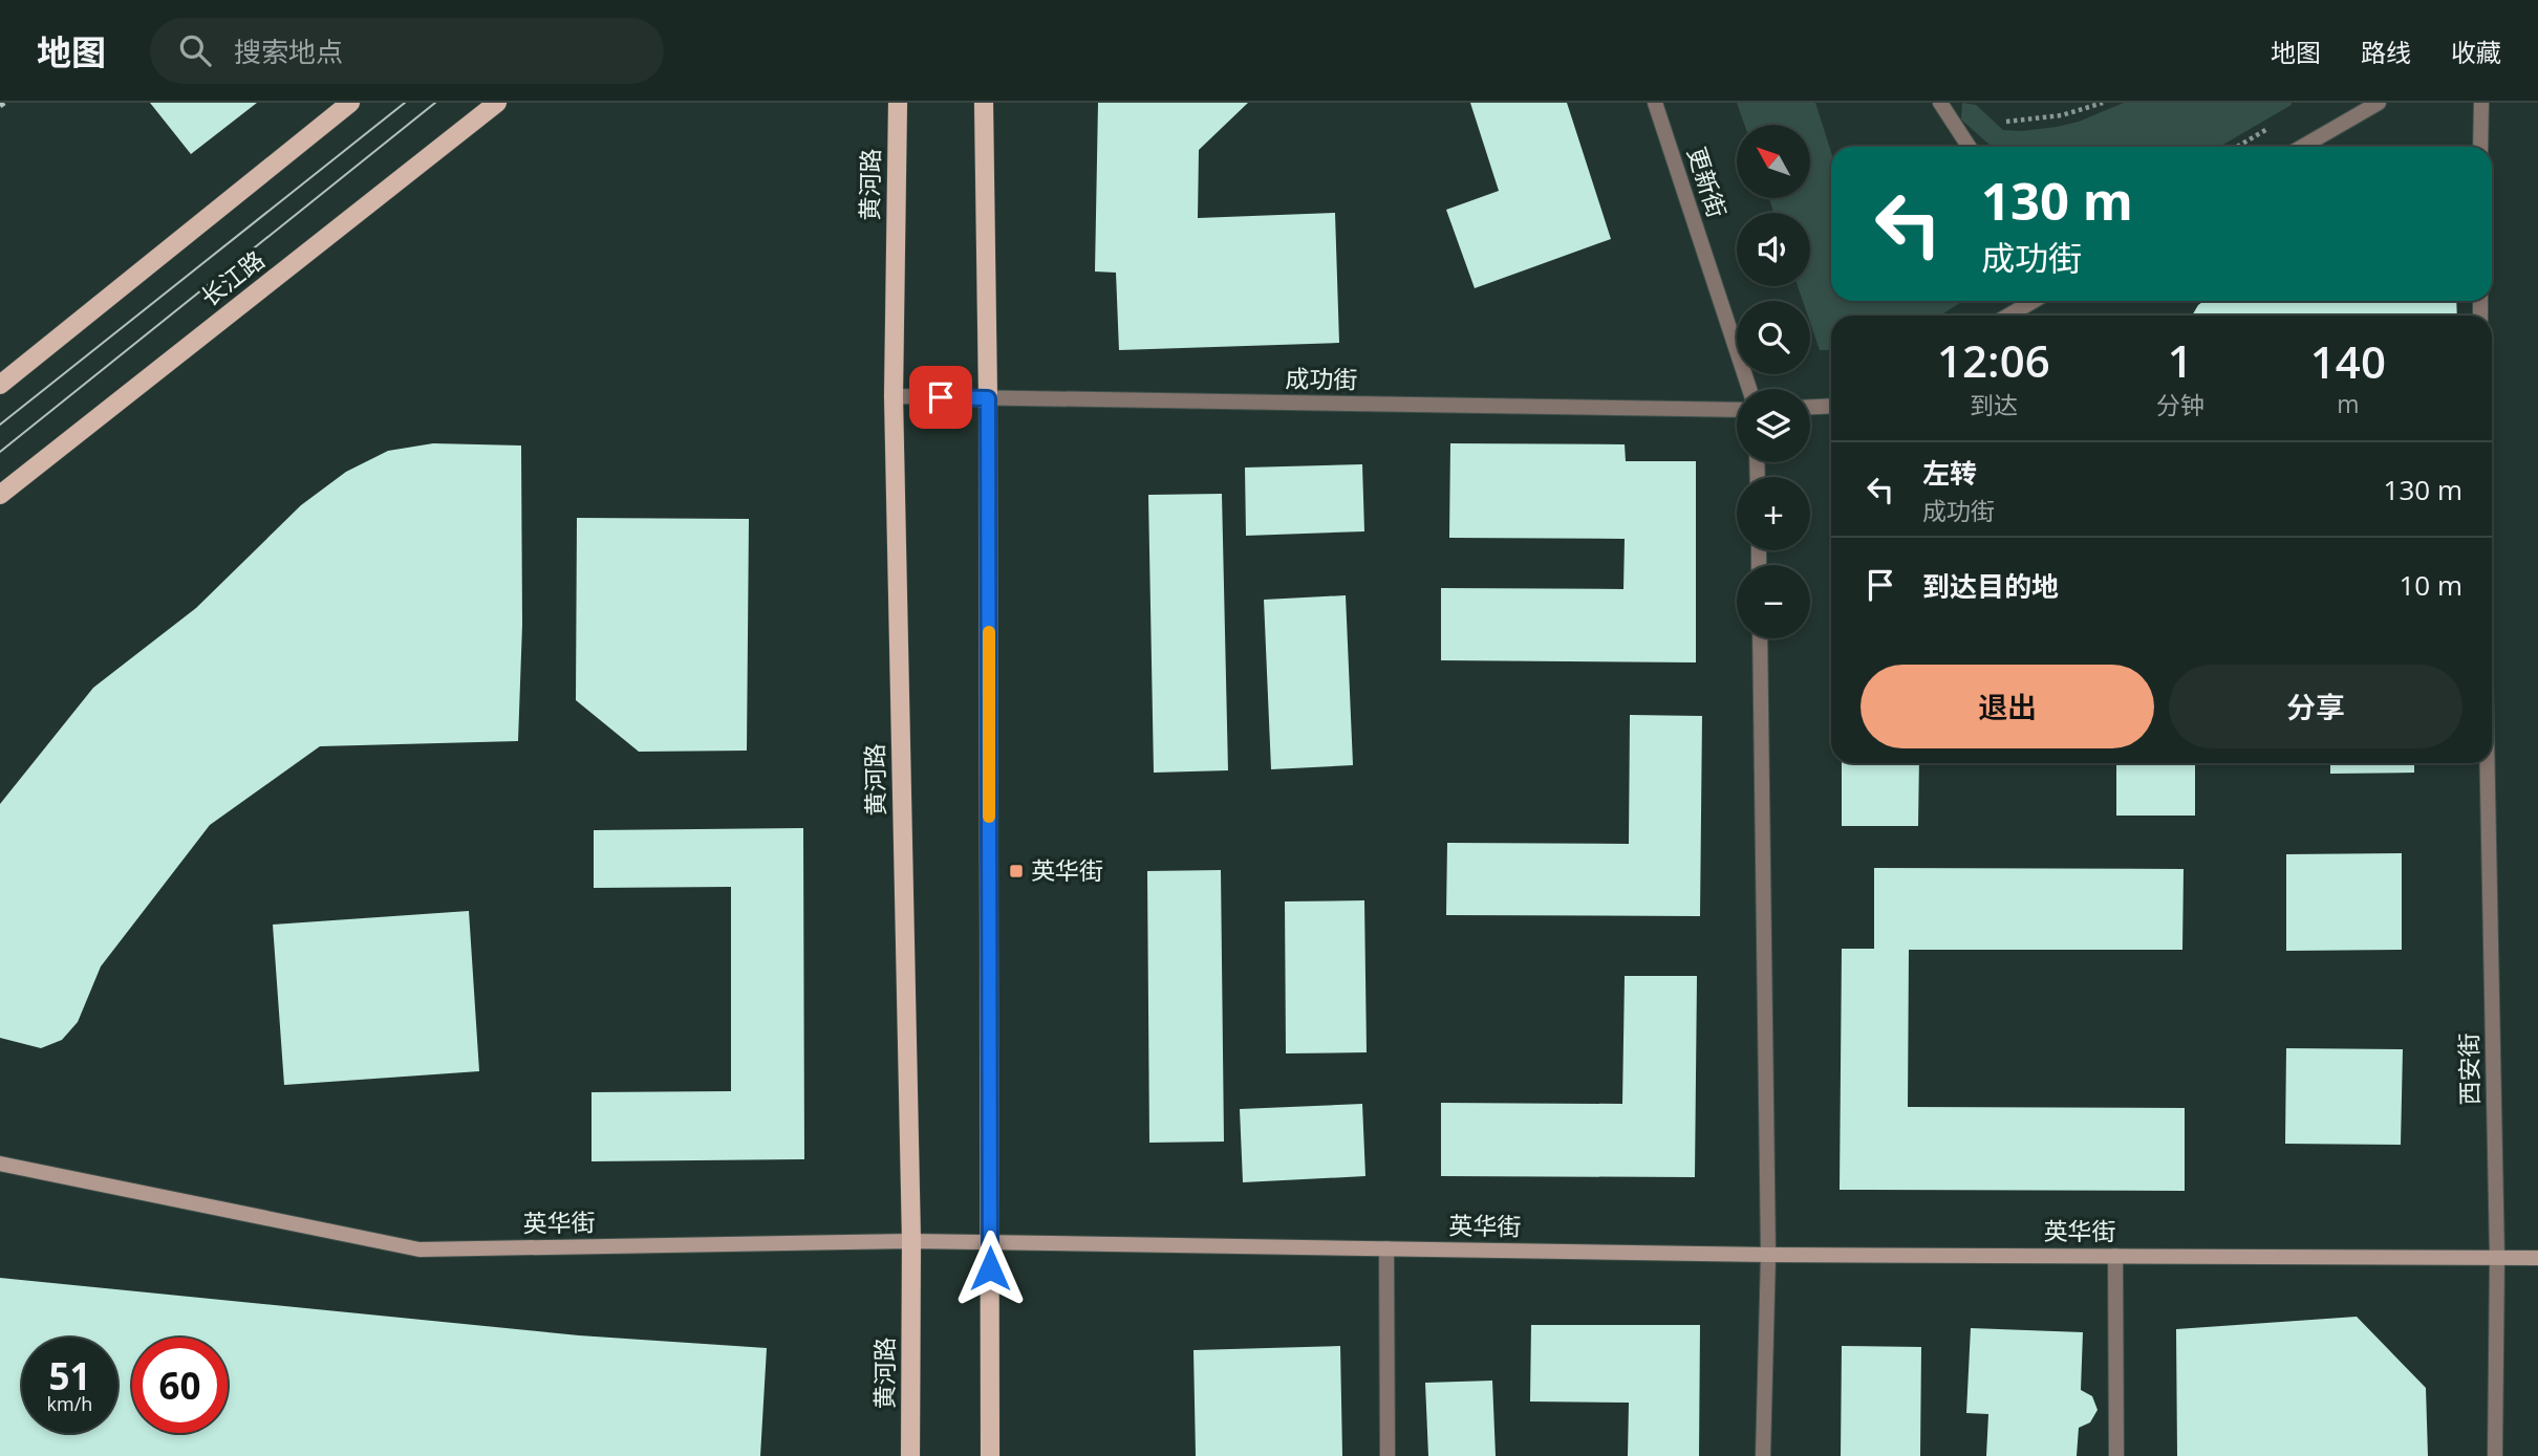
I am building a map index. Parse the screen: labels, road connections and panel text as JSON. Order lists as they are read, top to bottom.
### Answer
{
  "streets": {
    "main road": ["黄河路", "长江路"],
    "street": [
      "更新街",
      "成功街",
      "西安街",
      "英华街"
    ]
  },
  "crossings": [
    ["黄河路", "成功街"],
    ["黄河路", "英华街"],
    ["西安街", "英华街"]
  ],
  "places": {
    "transit": ["英华街"]
  },
  "north": "top left",
  "page": {
    "header": "地图",
    "search": "搜索地点",
    "nav": ["地图", "路线", "收藏"],
    "map_buttons": ["+", "−"],
    "turn": ["130 m", "成功街"],
    "eta": [
      "12:06",
      "到达",
      "1",
      "分钟",
      "140",
      "m"
    ],
    "list": [
      {
        "name": "左转",
        "note": "成功街",
        "value": "130 m"
      },
      {
        "name": "到达目的地",
        "value": "10 m"
      }
    ],
    "buttons": ["退出", "分享"],
    "speed": "51 km/h",
    "limit": "60"
  }
}
